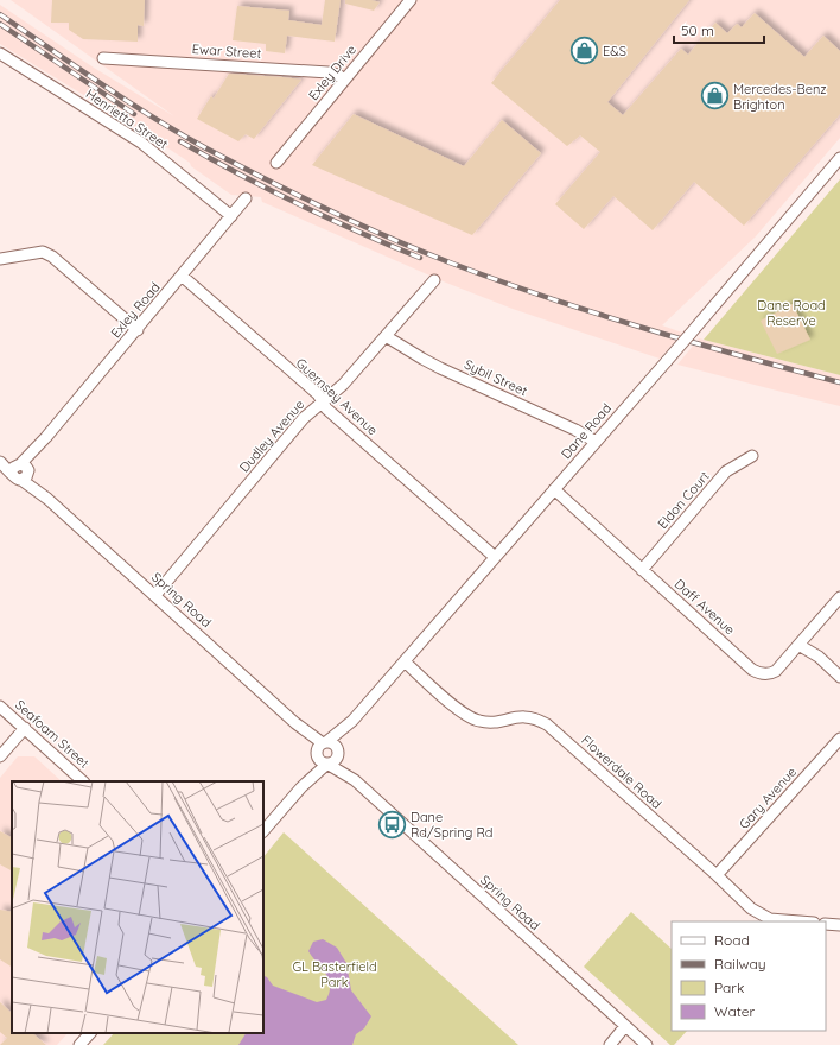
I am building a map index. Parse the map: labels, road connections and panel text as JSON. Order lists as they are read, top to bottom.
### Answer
{
  "streets": {
    "street": [
      "Ewar Street",
      "Exley Drive",
      "Henrietta Street",
      "Exley Road",
      "Sybil Street",
      "Guernsey Avenue",
      "Dane Road",
      "Dudley Avenue",
      "Eldon Court",
      "Spring Road",
      "Daff Avenue",
      "Seafoam Street",
      "Flowerdale Road",
      "Gary Avenue"
    ]
  },
  "crossings": [
    ["Ewar Street", "Exley Drive"],
    ["Henrietta Street", "Exley Road"],
    ["Exley Road", "Guernsey Avenue"],
    ["Exley Road", "Spring Road"],
    ["Sybil Street", "Dane Road"],
    ["Sybil Street", "Dudley Avenue"],
    ["Guernsey Avenue", "Dane Road"],
    ["Guernsey Avenue", "Dudley Avenue"],
    ["Dane Road", "Spring Road"],
    ["Dane Road", "Daff Avenue"],
    ["Dane Road", "Flowerdale Road"],
    ["Dudley Avenue", "Spring Road"],
    ["Eldon Court", "Daff Avenue"],
    ["Flowerdale Road", "Gary Avenue"]
  ],
  "parks": ["Dane Road Reserve", "GL Basterfield Park"],
  "places": {
    "shop": ["E&S", "Mercedes-Benz Brighton"],
    "bus stop": ["Dane Rd/Spring Rd"]
  },
  "legend": [
    "Road",
    "Railway",
    "Park",
    "Water"
  ],
  "scale_bar": "50 m"
}
